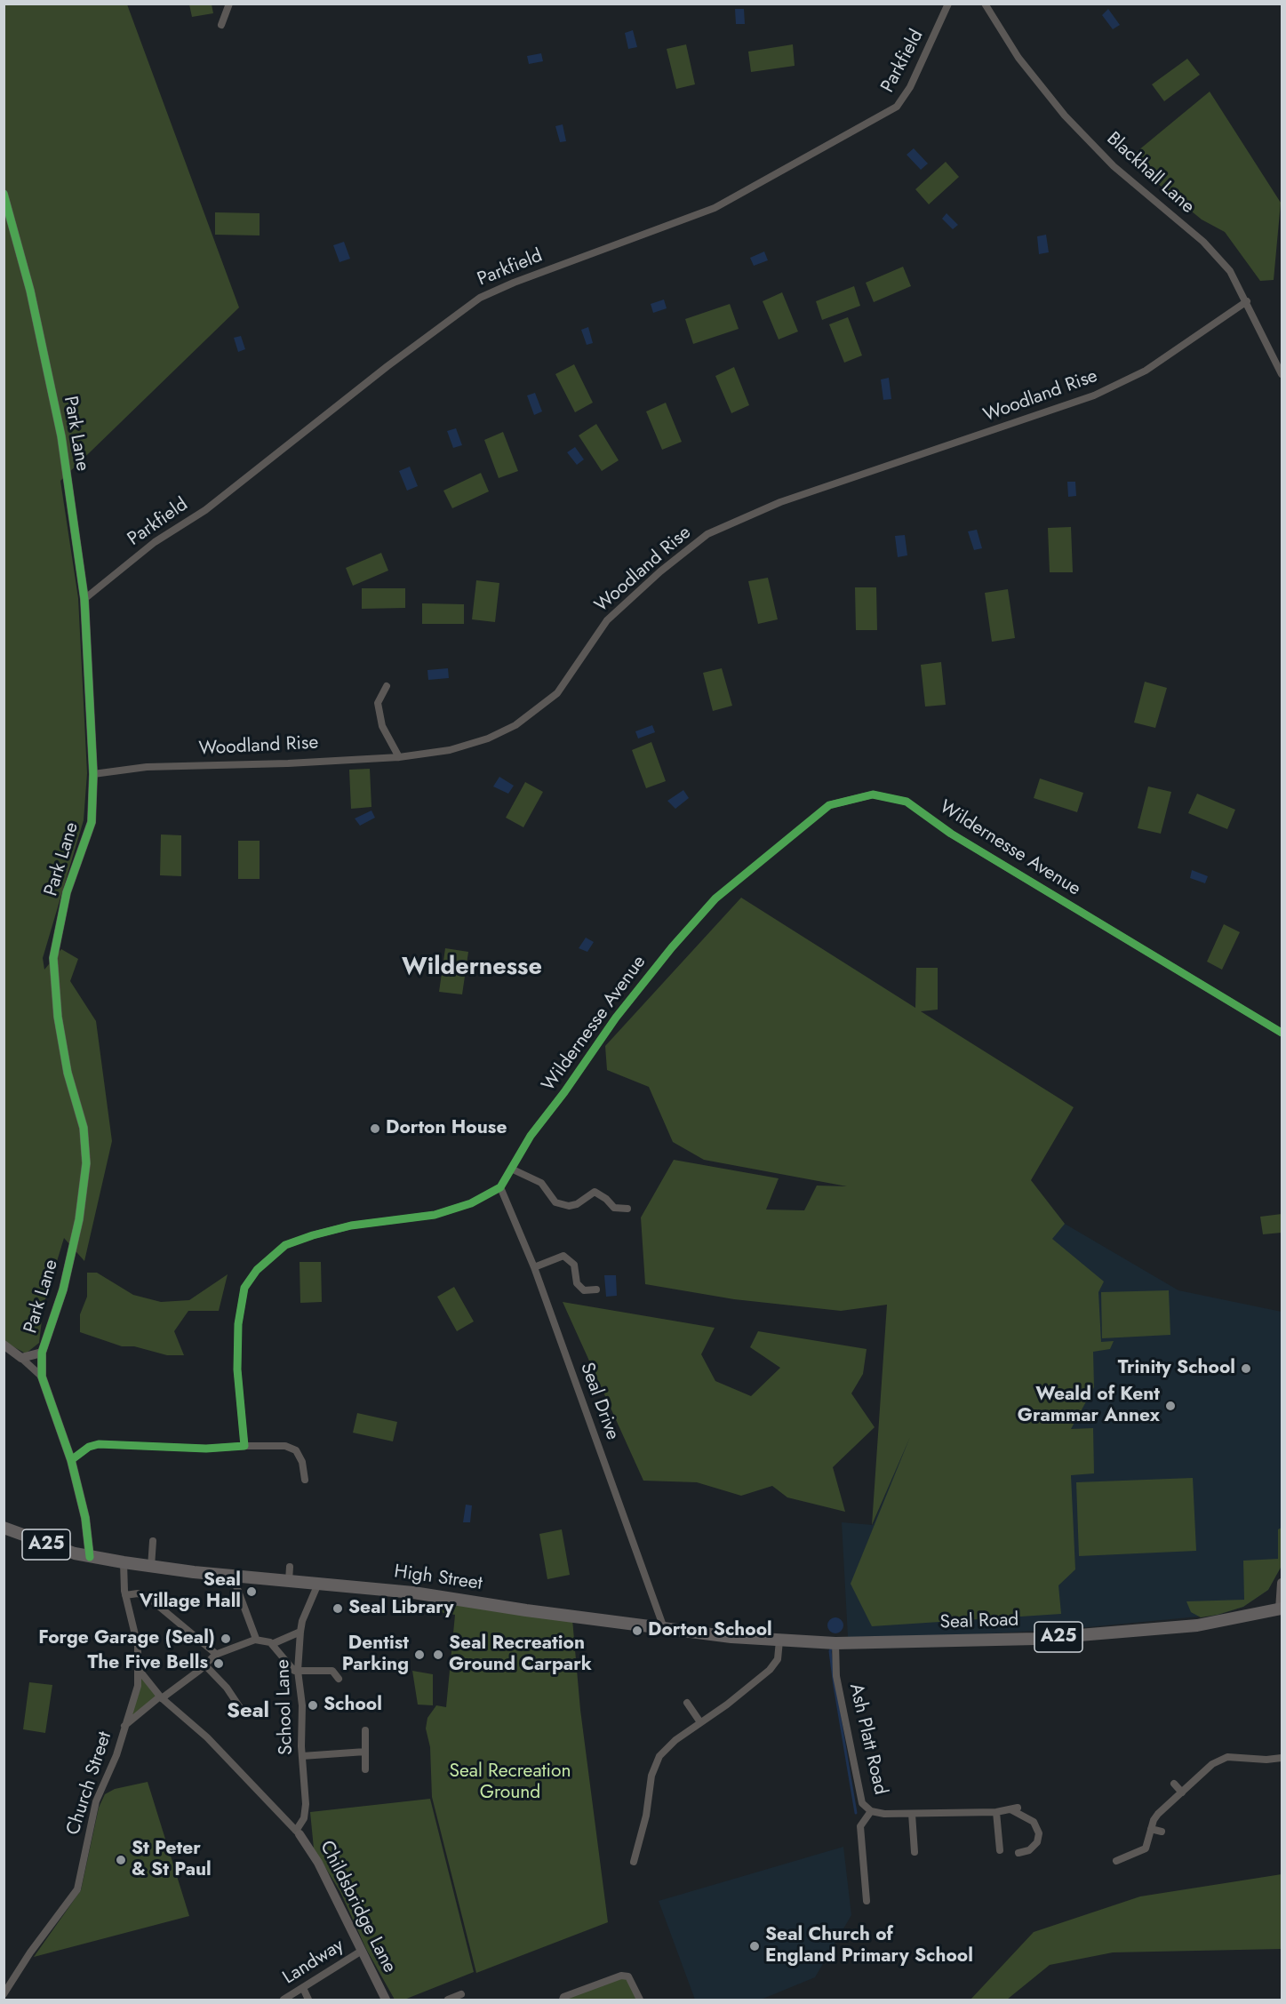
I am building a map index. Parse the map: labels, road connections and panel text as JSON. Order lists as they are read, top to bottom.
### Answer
{
  "streets": {
    "highway": ["A25", "High Street", "Seal Road"],
    "street": [
      "Parkfield",
      "Blackhall Lane",
      "Woodland Rise",
      "Park Lane",
      "Wildernesse Avenue",
      "Seal Drive",
      "School Lane",
      "Ash Platt Road",
      "Church Street",
      "Childsbridge Lane",
      "Landway"
    ]
  },
  "crossings": [
    ["Parkfield", "Park Lane"],
    ["Blackhall Lane", "Woodland Rise"],
    ["Woodland Rise", "Park Lane"],
    ["Park Lane", "A25"],
    ["Park Lane", "High Street"],
    ["Wildernesse Avenue", "Seal Drive"],
    ["Seal Drive", "High Street"],
    ["A25", "High Street"],
    ["High Street", "Seal Road"],
    ["High Street", "School Lane"],
    ["High Street", "Ash Platt Road"],
    ["High Street", "Church Street"],
    ["Seal Road", "Ash Platt Road"],
    ["School Lane", "Childsbridge Lane"],
    ["Church Street", "Childsbridge Lane"],
    ["Childsbridge Lane", "Landway"]
  ],
  "districts": ["Wildernesse", "Seal"],
  "parks": ["Seal Recreation Ground"],
  "places": [
    "Dorton House",
    "Trinity School",
    "Weald of Kent Grammar Annex",
    "Seal Village Hall",
    "Seal Library",
    "Dorton School",
    "Forge Garage (Seal)",
    "Dentist Parking",
    "Seal Recreation Ground Carpark",
    "The Five Bells",
    "School",
    "St Peter & St Paul",
    "Seal Church of England Primary School"
  ]
}
